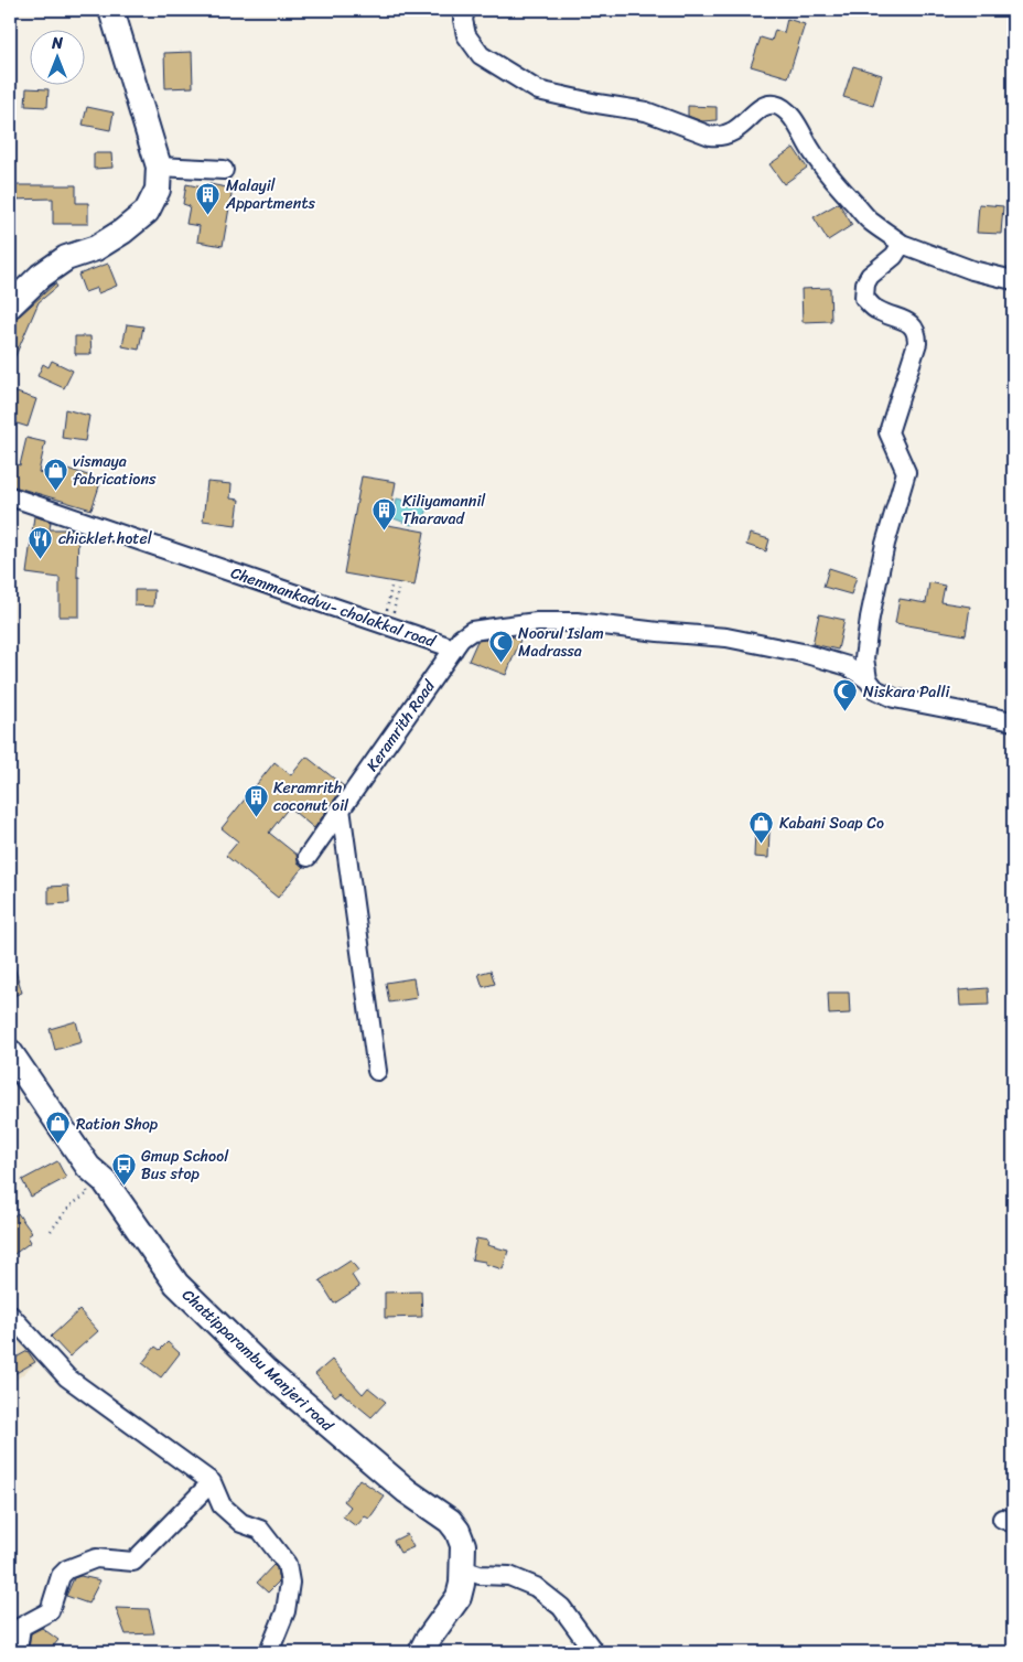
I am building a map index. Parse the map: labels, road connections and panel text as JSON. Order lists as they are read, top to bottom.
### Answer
{
  "streets": {
    "main road": ["Chattipparambu Manjeri road"],
    "street": ["Chemmankadvu- cholakkal road", "Keramrith Road"]
  },
  "crossings": [
    ["Chemmankadvu- cholakkal road", "Keramrith Road"]
  ],
  "places": {
    "building": ["Malayil Appartments", "Kiliyamannil Tharavad", "Keramrith coconut oil"],
    "shop": ["vismaya fabrications", "Kabani Soap Co", "Ration Shop"],
    "restaurant": ["chicklet hotel"],
    "mosque": ["Noorul Islam Madrassa", "Niskara Palli"],
    "bus stop": ["Gmup School Bus stop"]
  },
  "north": "top"
}
